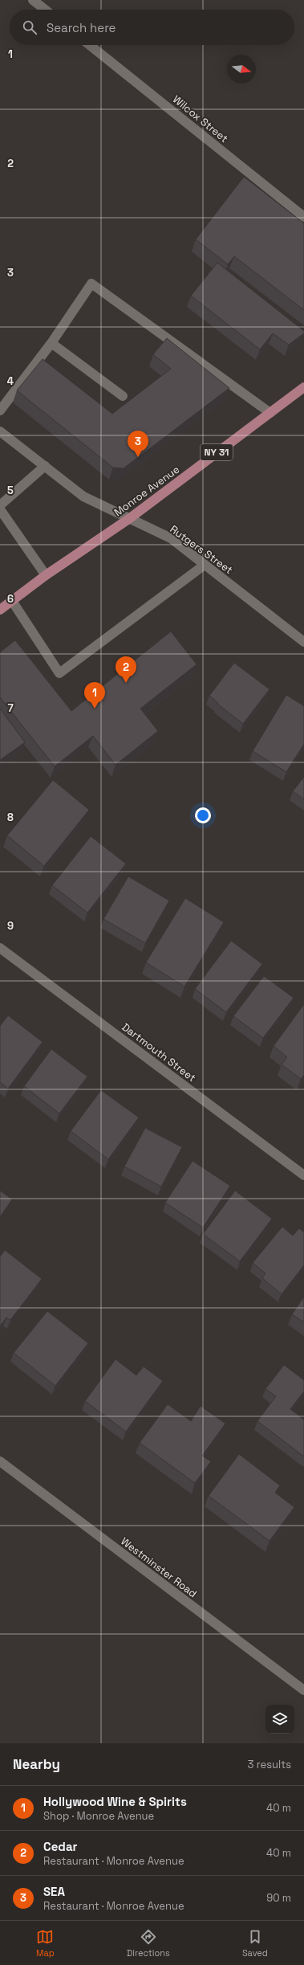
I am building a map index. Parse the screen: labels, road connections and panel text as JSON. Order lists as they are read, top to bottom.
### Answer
{
  "streets": {
    "main road": ["NY 31", "Monroe Avenue"],
    "street": [
      "Wilcox Street",
      "Rutgers Street",
      "Dartmouth Street",
      "Westminster Road"
    ]
  },
  "crossings": [
    ["Monroe Avenue", "Rutgers Street"]
  ],
  "north": "right",
  "page": {
    "search": "Search here",
    "pins": ["3", "2", "1"],
    "heading": ["Nearby", "3 results"],
    "list": [
      {
        "mark": "1",
        "name": "Hollywood Wine & Spirits",
        "note": "Shop · Monroe Avenue",
        "value": "40 m"
      },
      {
        "mark": "2",
        "name": "Cedar",
        "note": "Restaurant · Monroe Avenue",
        "value": "40 m"
      },
      {
        "mark": "3",
        "name": "SEA",
        "note": "Restaurant · Monroe Avenue",
        "value": "90 m"
      }
    ],
    "nav": ["Map", "Directions", "Saved"]
  },
  "grid": {
    "rows": [
      "1",
      "2",
      "3",
      "4",
      "5",
      "6",
      "7",
      "8",
      "9"
    ]
  }
}
